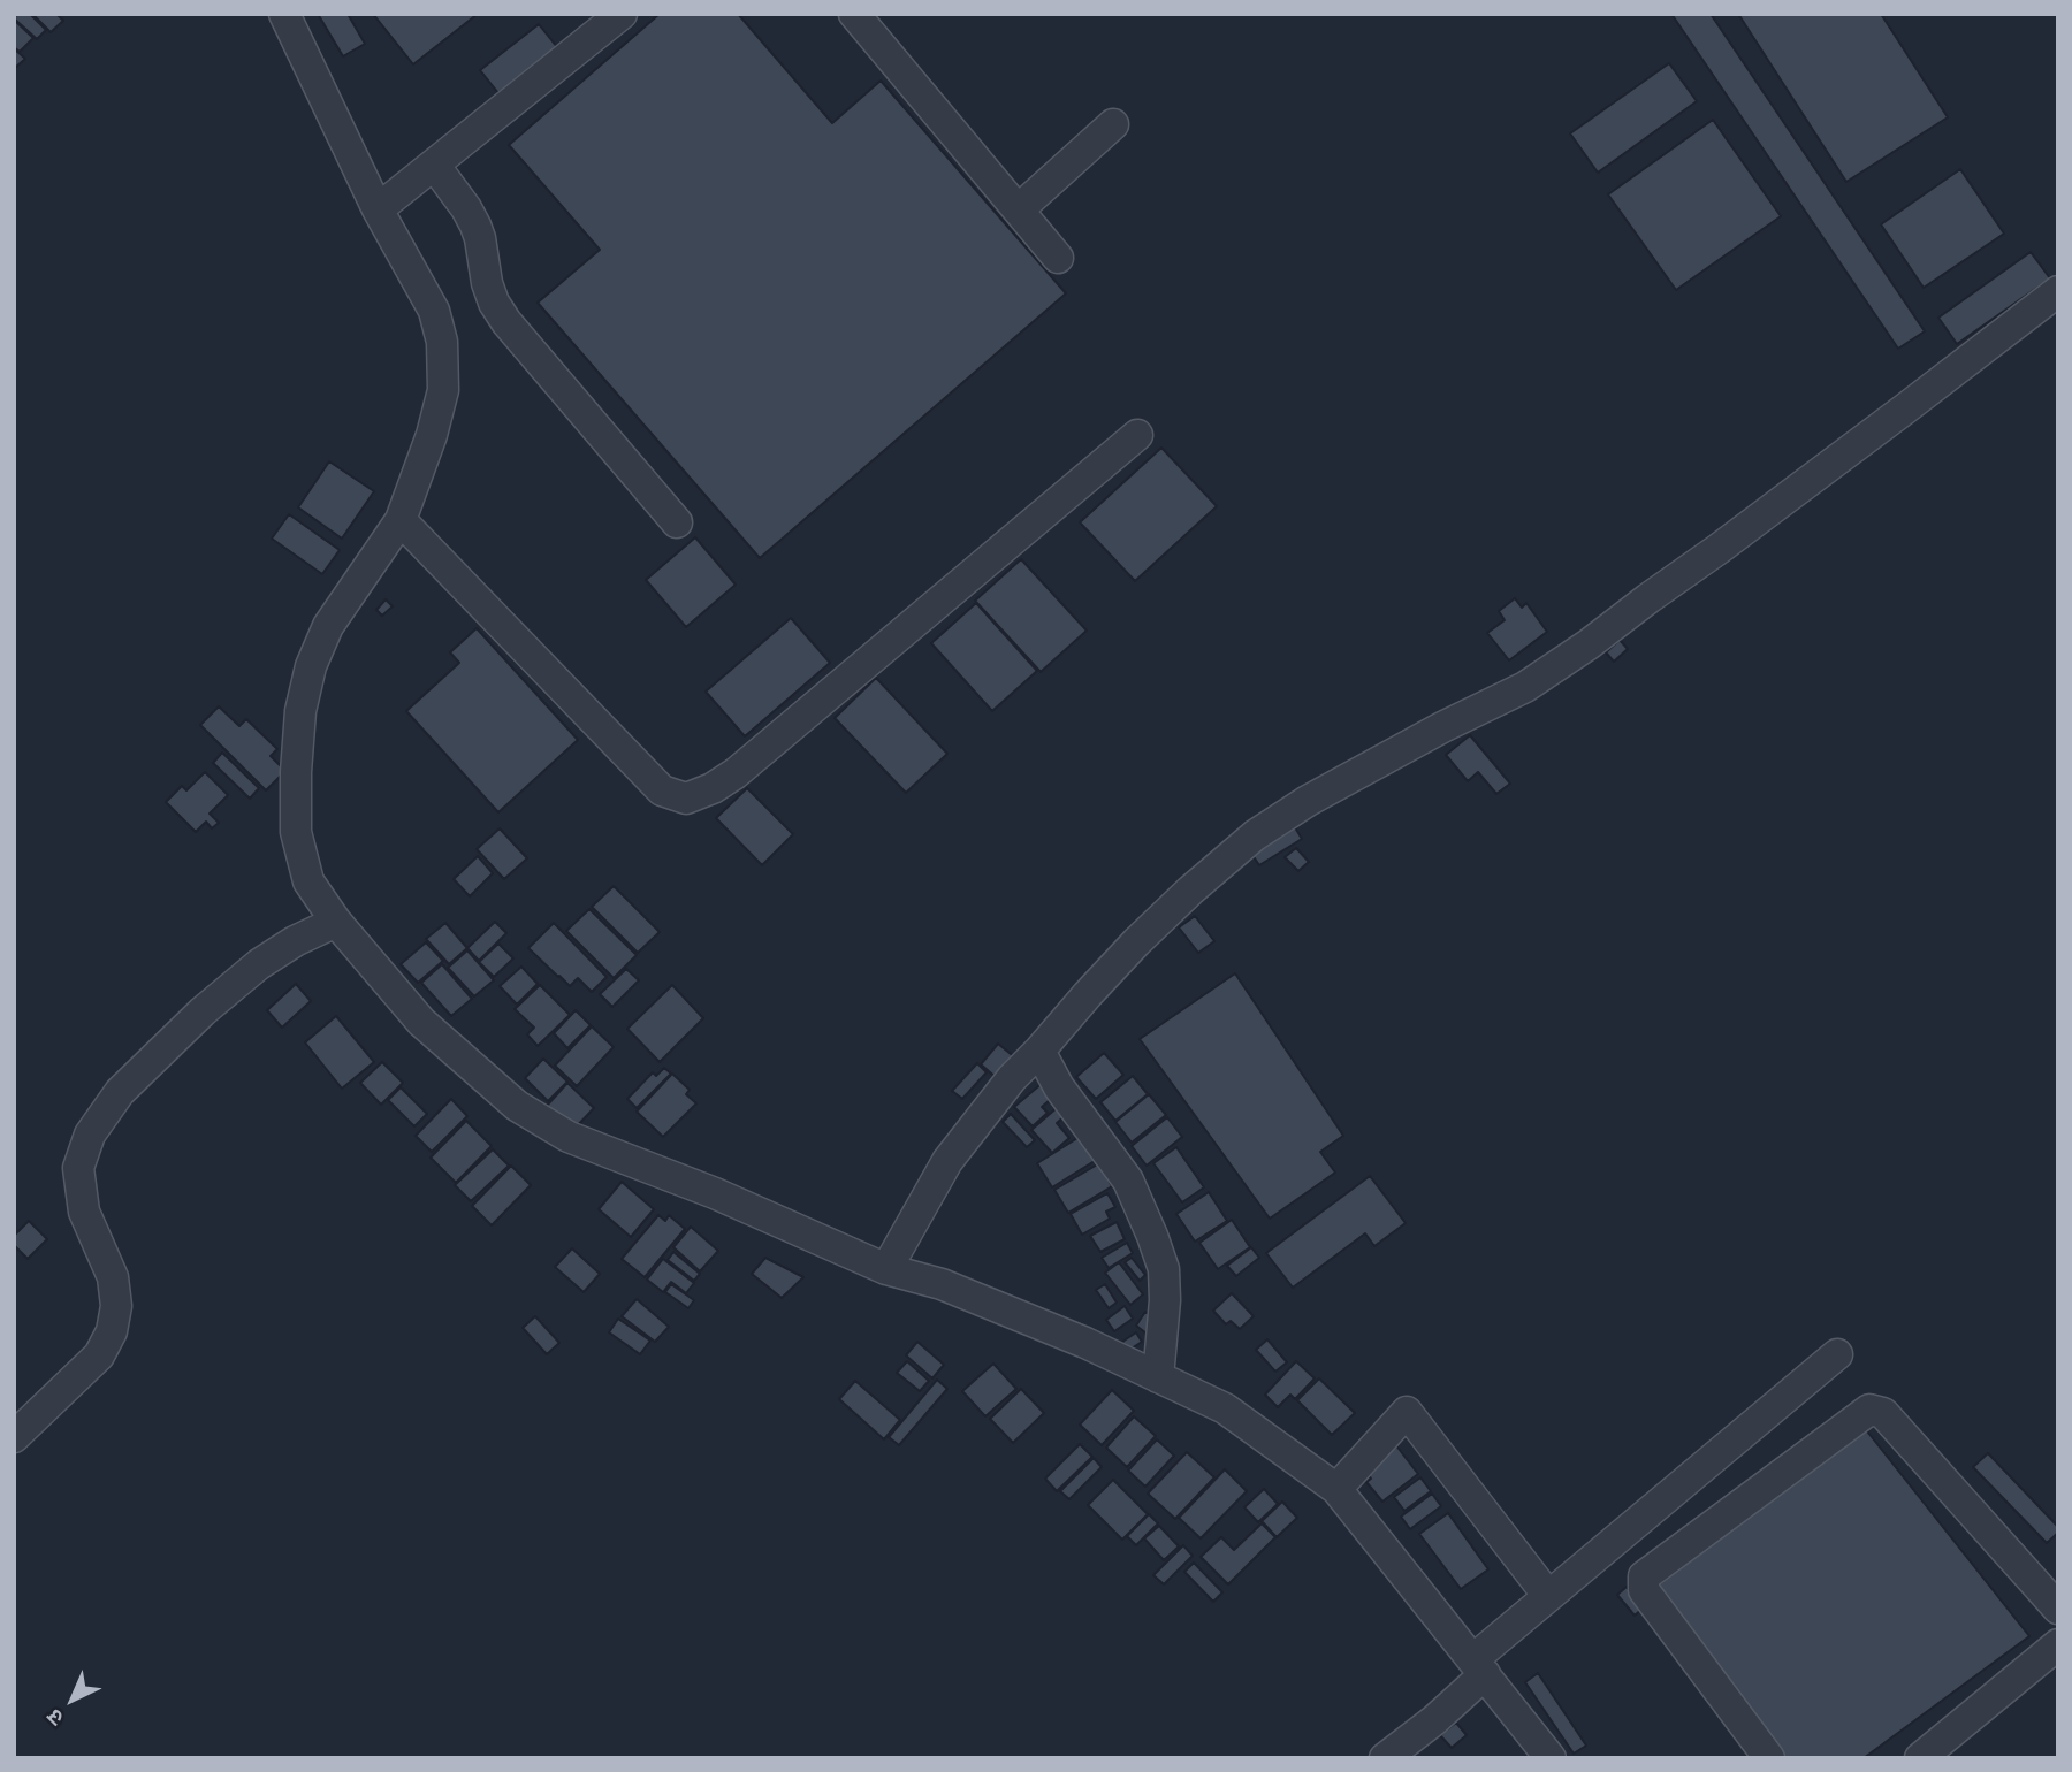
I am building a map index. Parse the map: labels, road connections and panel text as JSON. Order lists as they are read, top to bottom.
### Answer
{
  "north": "bottom left"
}
